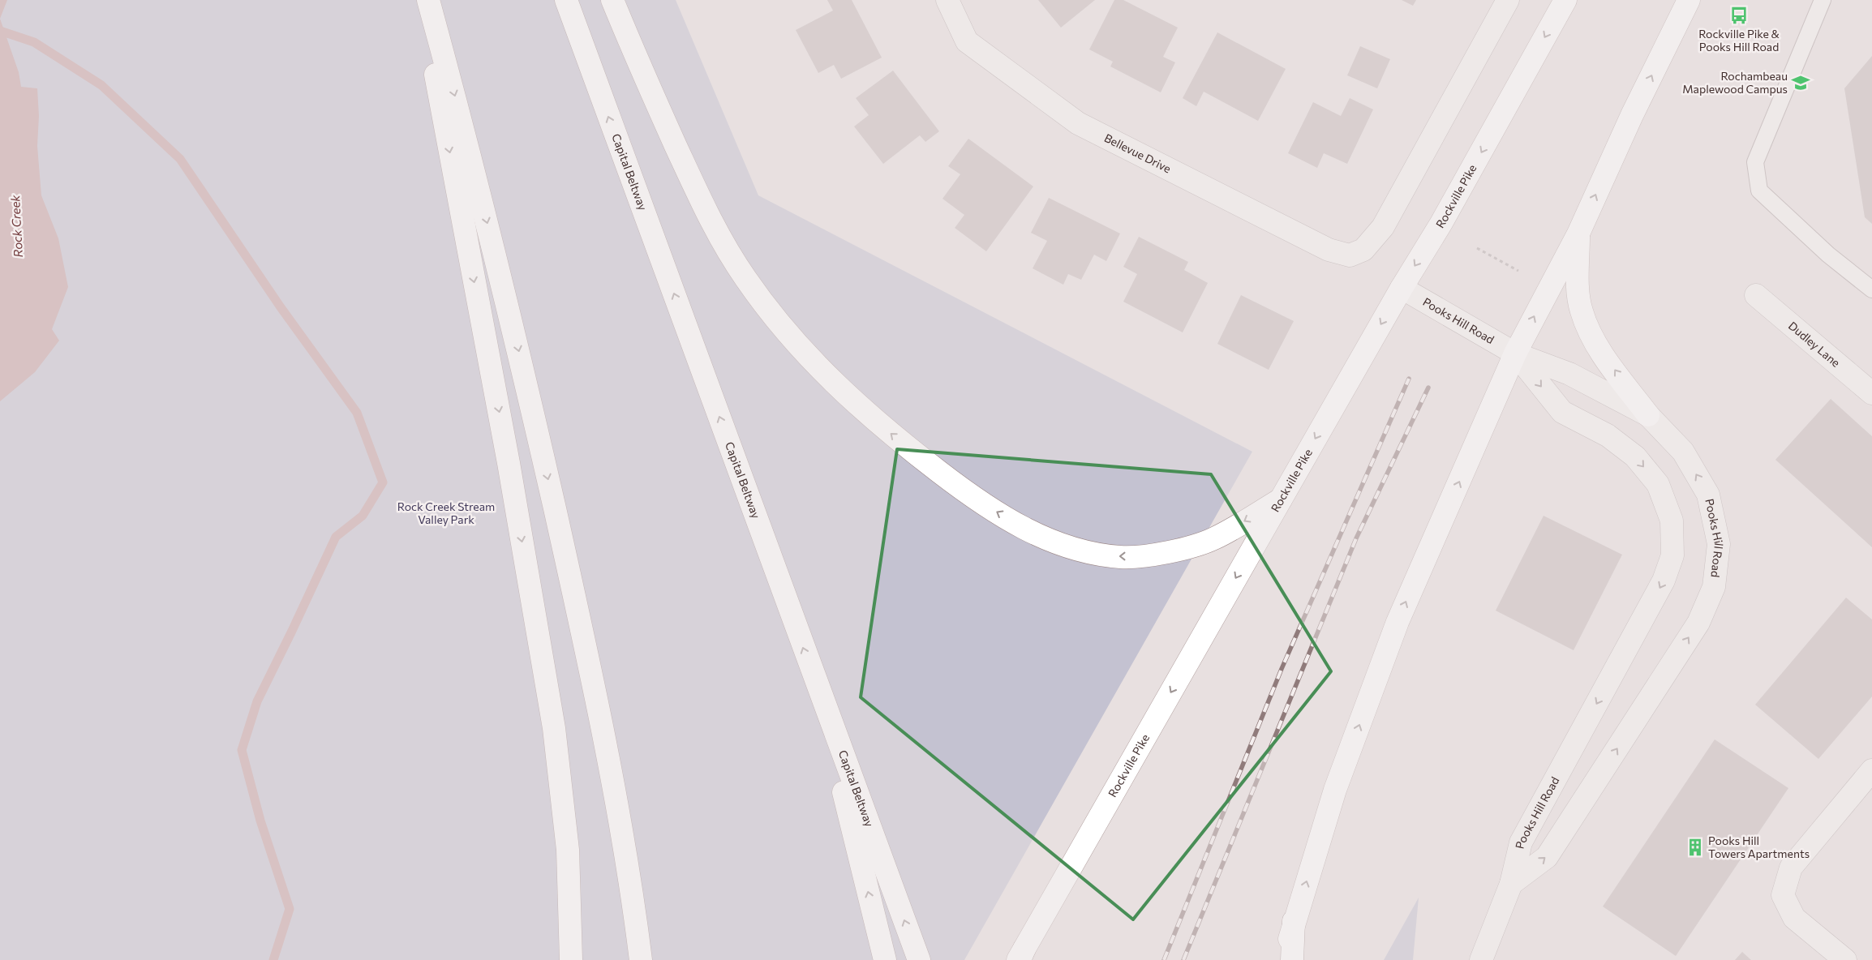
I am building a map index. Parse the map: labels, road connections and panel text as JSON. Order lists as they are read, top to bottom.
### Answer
{
  "streets": {
    "main road": ["Capital Beltway", "Rockville Pike"],
    "street": ["Bellevue Drive", "Pooks Hill Road", "Dudley Lane"]
  },
  "crossings": [
    ["Rockville Pike", "Pooks Hill Road"]
  ],
  "water": ["Rock Creek"],
  "parks": ["Rock Creek Stream Valley Park"],
  "places": {
    "bus stop": ["Rockville Pike & Pooks Hill Road"],
    "school or university": ["Rochambeau Maplewood Campus"],
    "building": ["Pooks Hill Towers Apartments"]
  }
}
